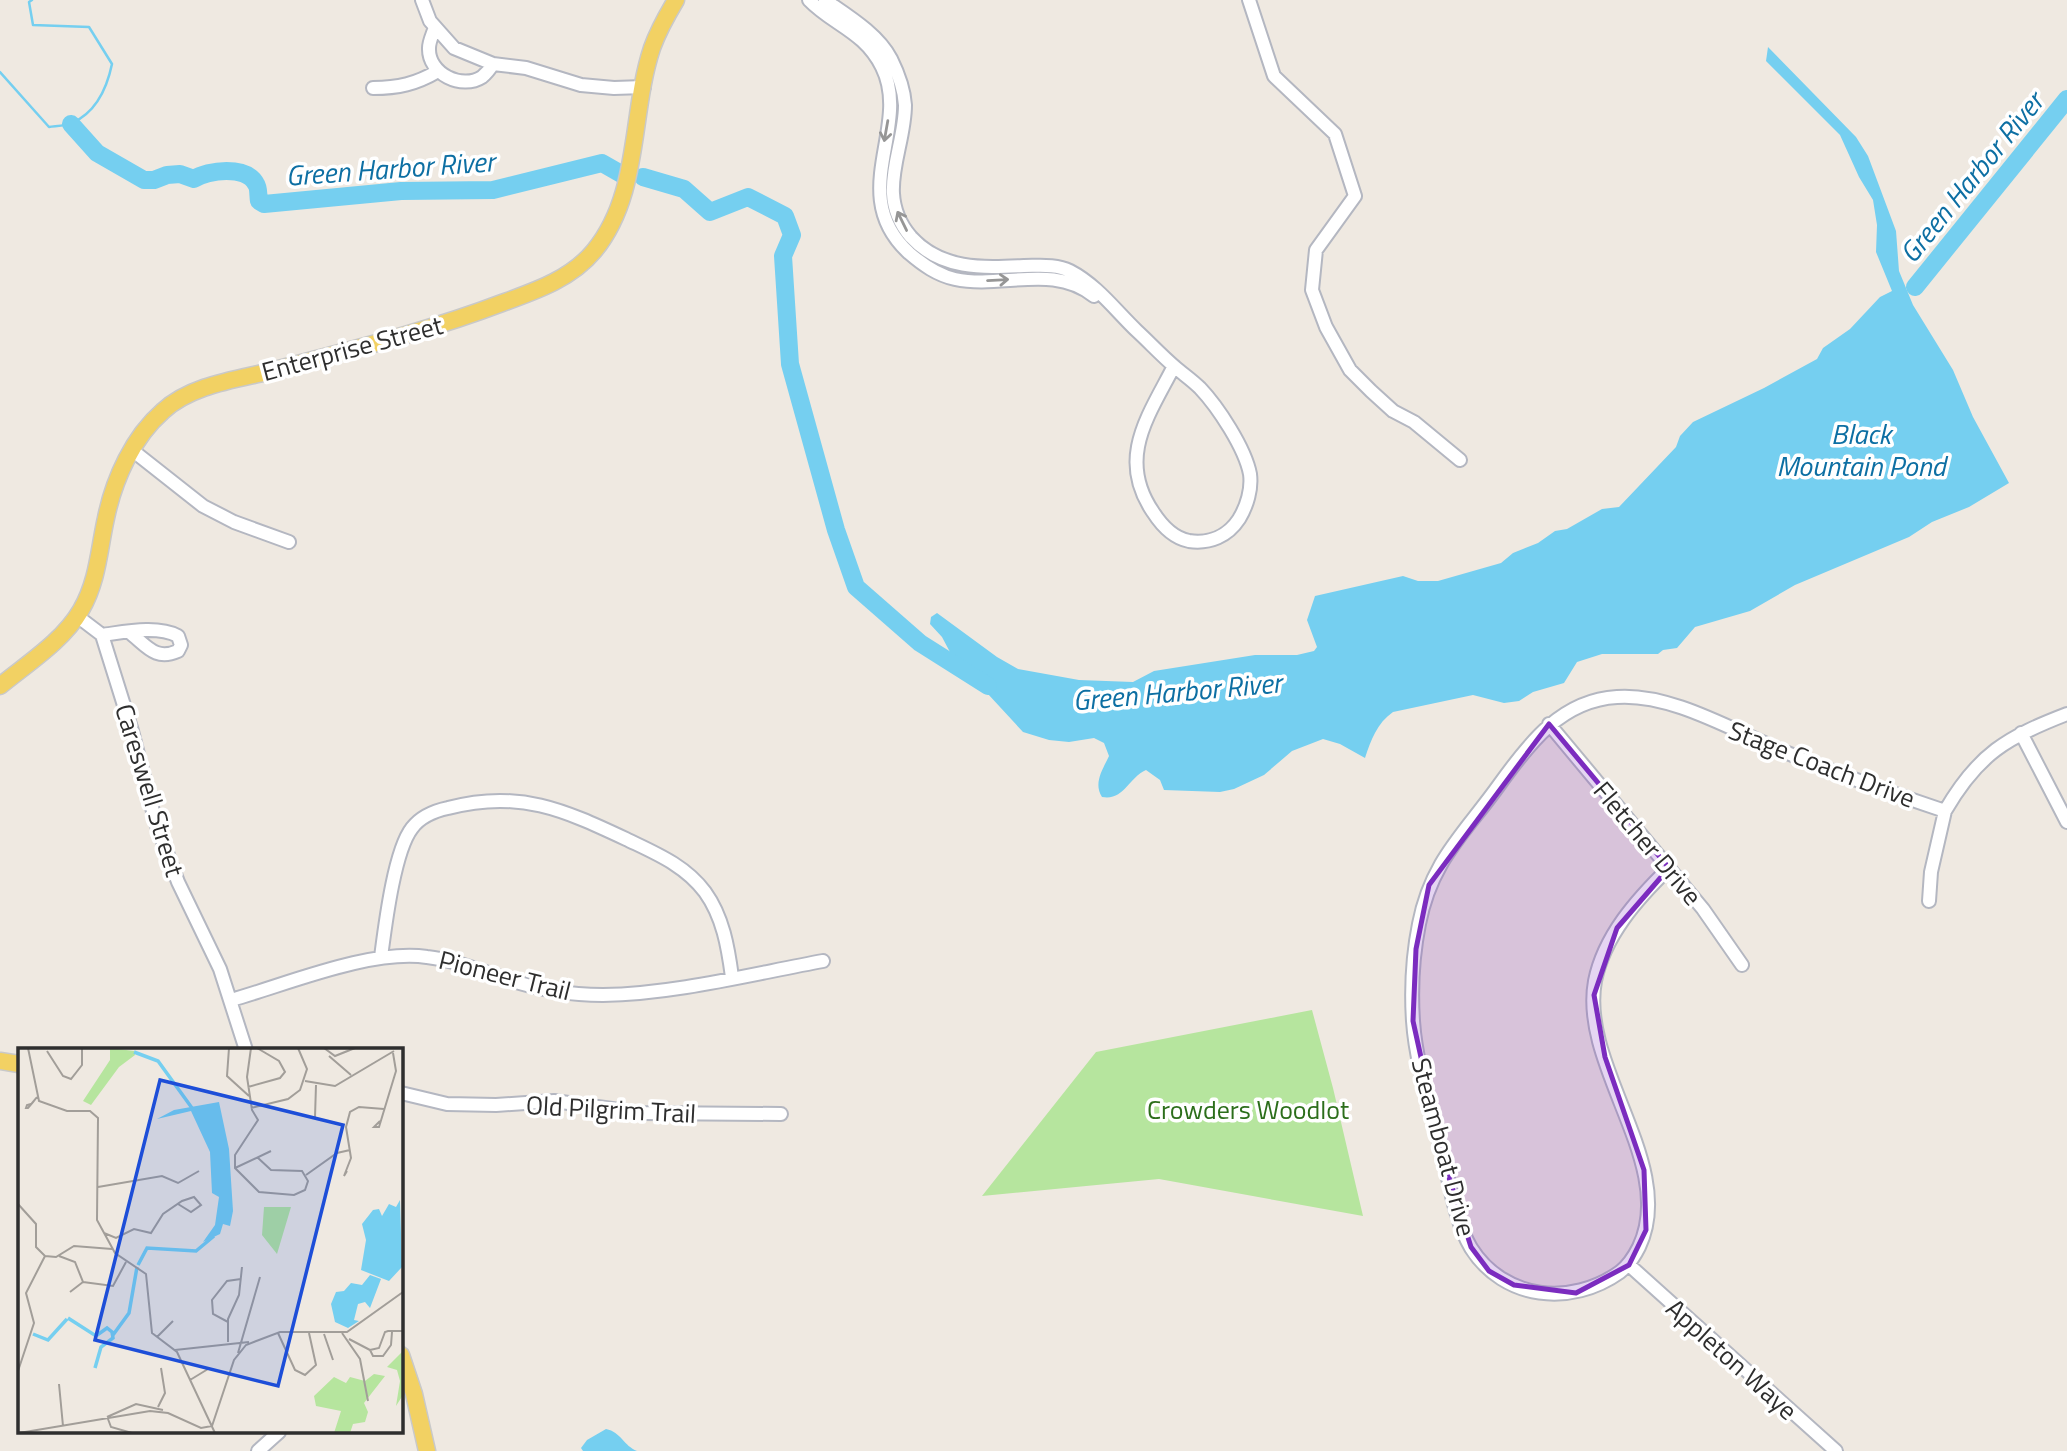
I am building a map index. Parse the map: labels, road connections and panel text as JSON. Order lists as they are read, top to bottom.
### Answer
{
  "streets": {
    "main road": ["Enterprise Street"],
    "street": [
      "Stage Coach Drive",
      "Careswell Street",
      "Fletcher Drive",
      "Pioneer Trail",
      "Old Pilgrim Trail",
      "Steamboat Drive",
      "Appleton Waye"
    ]
  },
  "crossings": [
    ["Stage Coach Drive", "Fletcher Drive"],
    ["Stage Coach Drive", "Steamboat Drive"],
    ["Careswell Street", "Pioneer Trail"],
    ["Fletcher Drive", "Steamboat Drive"],
    ["Steamboat Drive", "Appleton Waye"]
  ],
  "water": ["Green Harbor River", "Black Mountain Pond"],
  "parks": ["Crowders Woodlot"]
}
